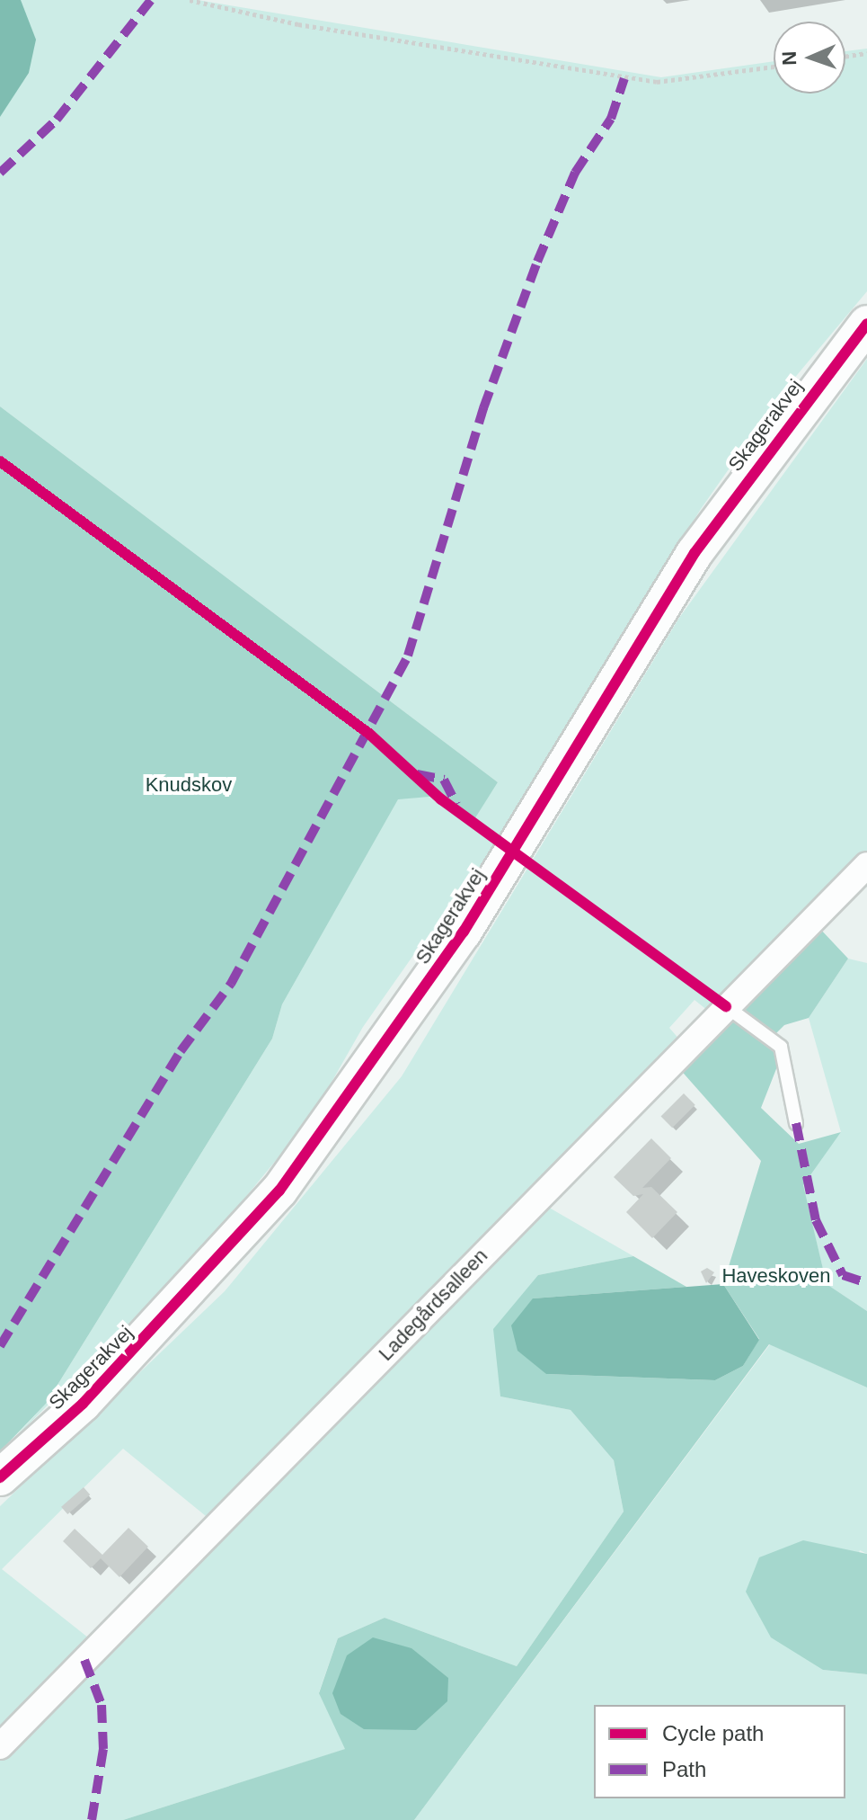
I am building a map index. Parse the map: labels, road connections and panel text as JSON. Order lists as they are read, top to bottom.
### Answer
{
  "streets": {
    "street": ["Skagerakvej", "Ladegårdsalleen"]
  },
  "parks": ["Knudskov", "Haveskoven"],
  "legend": ["Cycle path", "Path"],
  "north": "left"
}
